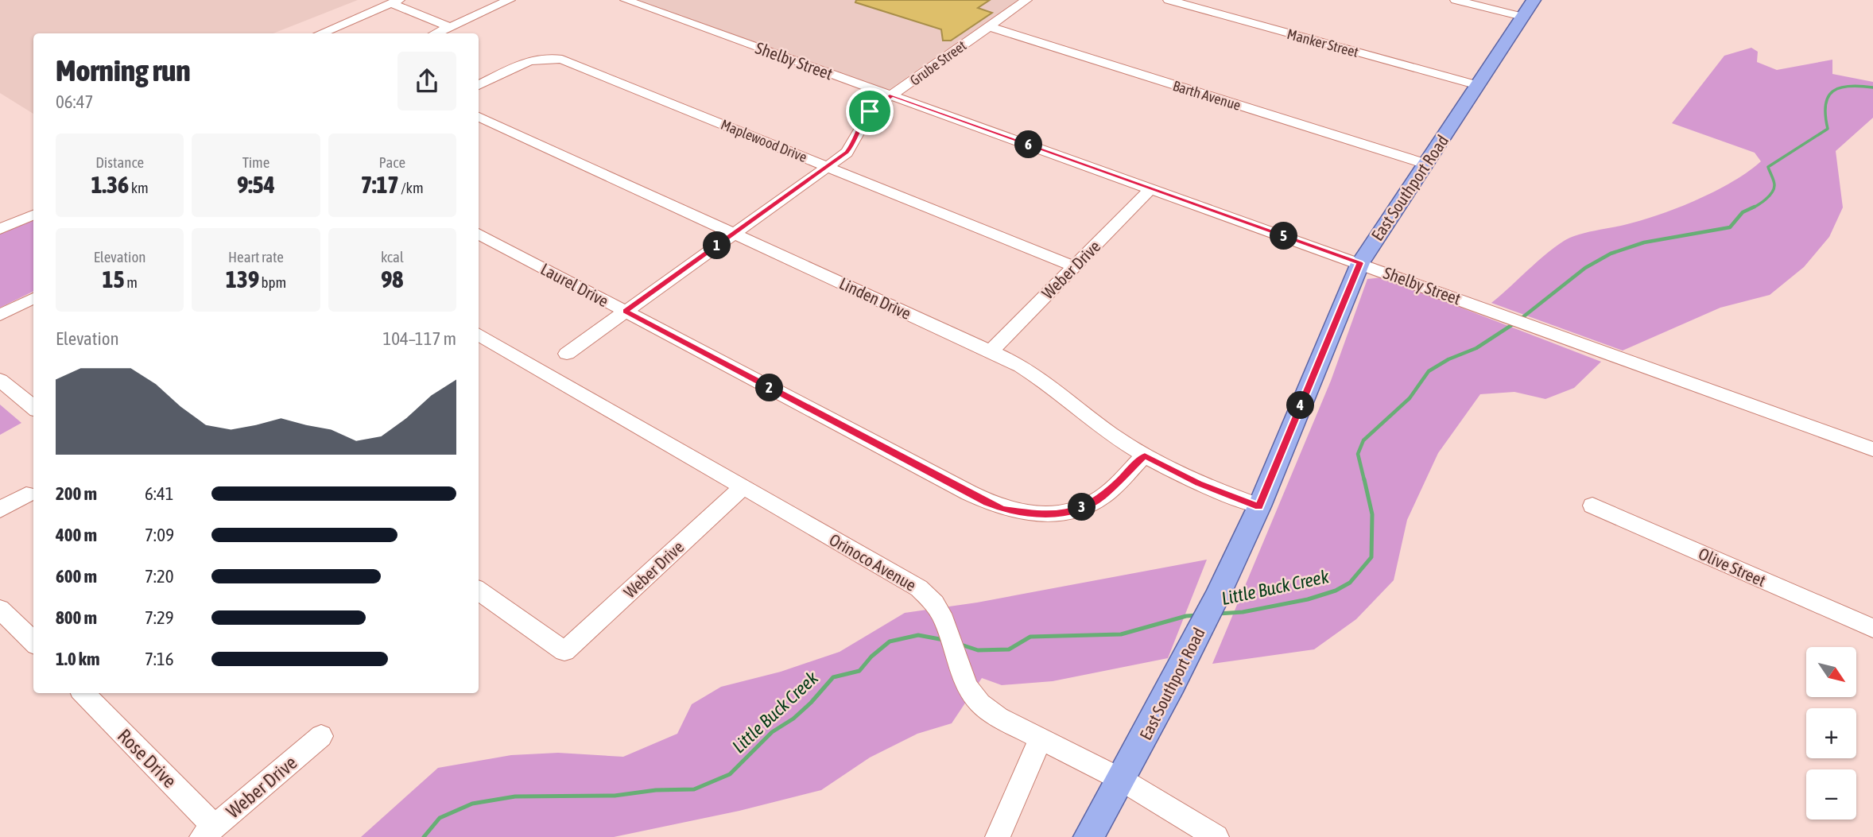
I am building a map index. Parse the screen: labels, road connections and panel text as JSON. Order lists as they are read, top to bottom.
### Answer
{
  "streets": {
    "main road": ["East Southport Road"],
    "street": [
      "Manker Street",
      "Shelby Street",
      "Grube Street",
      "Barth Avenue",
      "Maplewood Drive",
      "Weber Drive",
      "Laurel Drive",
      "Linden Drive",
      "Orinoco Avenue",
      "Olive Street",
      "Rose Drive"
    ]
  },
  "crossings": [
    ["Manker Street", "East Southport Road"],
    ["Shelby Street", "Grube Street"],
    ["Shelby Street", "East Southport Road"],
    ["Shelby Street", "Weber Drive"],
    ["Grube Street", "Barth Avenue"],
    ["Grube Street", "Maplewood Drive"],
    ["Grube Street", "Laurel Drive"],
    ["Grube Street", "Linden Drive"],
    ["Barth Avenue", "East Southport Road"],
    ["Maplewood Drive", "Weber Drive"],
    ["East Southport Road", "Linden Drive"],
    ["East Southport Road", "Orinoco Avenue"],
    ["Weber Drive", "Linden Drive"],
    ["Weber Drive", "Orinoco Avenue"],
    ["Weber Drive", "Rose Drive"],
    ["Laurel Drive", "Linden Drive"]
  ],
  "water": ["Little Buck Creek"],
  "north": "bottom right",
  "page": {
    "heading": ["Morning run", "06:47"],
    "stats": [
      ["Distance", "1.36 km"],
      ["Time", "9:54"],
      ["Pace", "7:17 /km"],
      ["Elevation", "15 m"],
      ["Heart rate", "139 bpm"],
      ["kcal", "98"]
    ],
    "pins": [
      "6",
      "5",
      "1",
      "2",
      "4",
      "3"
    ],
    "chart": ["Elevation", "104–117 m"],
    "list": [
      {
        "name": "200 m",
        "note": "6:41"
      },
      {
        "name": "400 m",
        "note": "7:09"
      },
      {
        "name": "600 m",
        "note": "7:20"
      },
      {
        "name": "800 m",
        "note": "7:29"
      },
      {
        "name": "1.0 km",
        "note": "7:16"
      }
    ],
    "map_buttons": ["+", "−"]
  }
}
